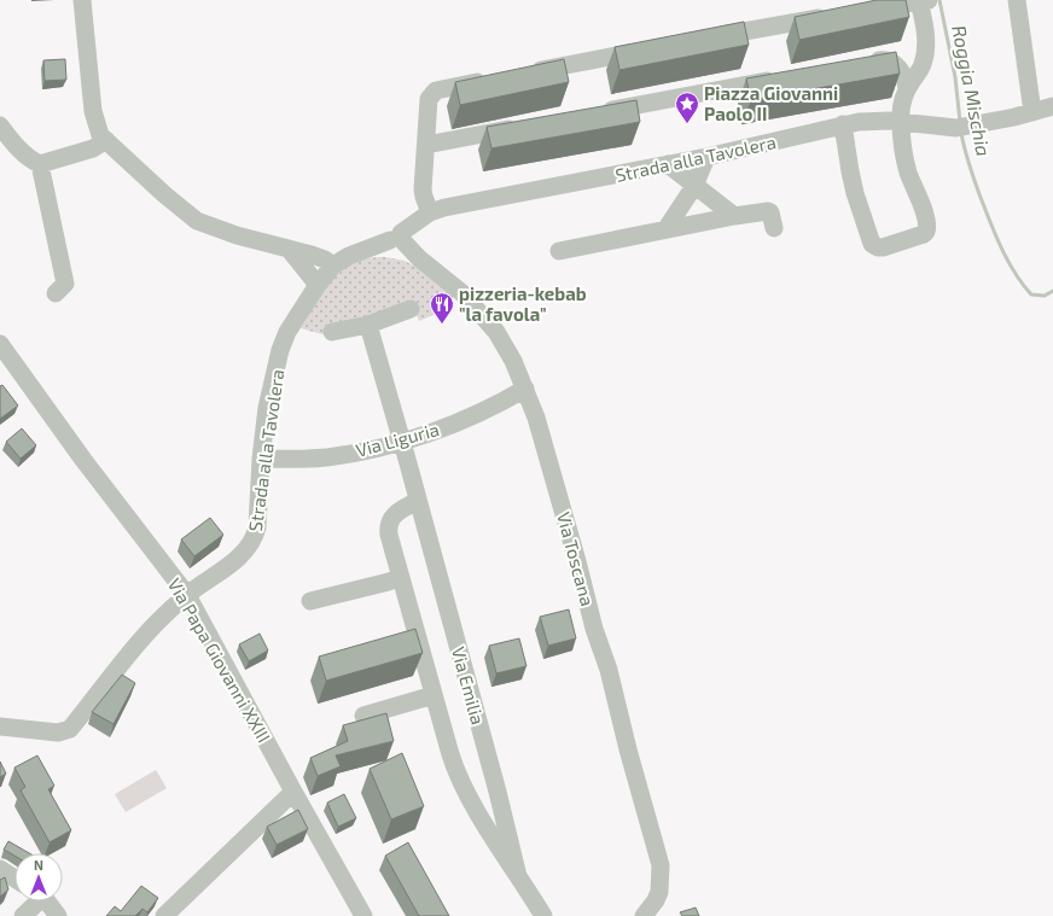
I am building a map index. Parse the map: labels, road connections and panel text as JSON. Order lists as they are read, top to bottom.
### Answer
{
  "streets": {
    "street": [
      "Strada alla Tavolera",
      "Via Liguria",
      "Via Toscana",
      "Via Papa Giovanni XXIII",
      "Via Emilia"
    ]
  },
  "crossings": [
    ["Strada alla Tavolera", "Via Liguria"],
    ["Strada alla Tavolera", "Via Toscana"],
    ["Strada alla Tavolera", "Via Papa Giovanni XXIII"],
    ["Via Liguria", "Via Toscana"],
    ["Via Liguria", "Via Emilia"]
  ],
  "water": ["Roggia Mischia"],
  "places": {
    "place": ["Piazza Giovanni Paolo II"],
    "restaurant": ["pizzeria-kebab \"la favola\""]
  },
  "north": "top"
}
